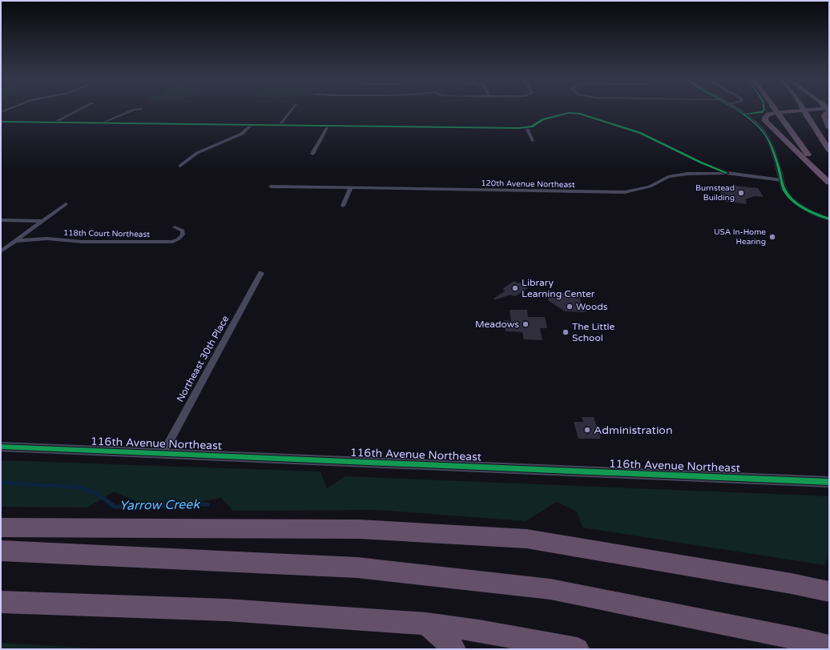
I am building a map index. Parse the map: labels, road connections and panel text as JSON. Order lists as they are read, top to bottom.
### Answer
{
  "streets": {
    "street": [
      "120th Avenue Northeast",
      "118th Court Northeast",
      "Northeast 30th Place",
      "116th Avenue Northeast"
    ]
  },
  "crossings": [
    ["Northeast 30th Place", "116th Avenue Northeast"]
  ],
  "water": ["Yarrow Creek"],
  "places": [
    "Burnstead Building",
    "USA In-Home Hearing",
    "Library Learning Center",
    "Woods",
    "Meadows",
    "The Little School",
    "Administration"
  ]
}
